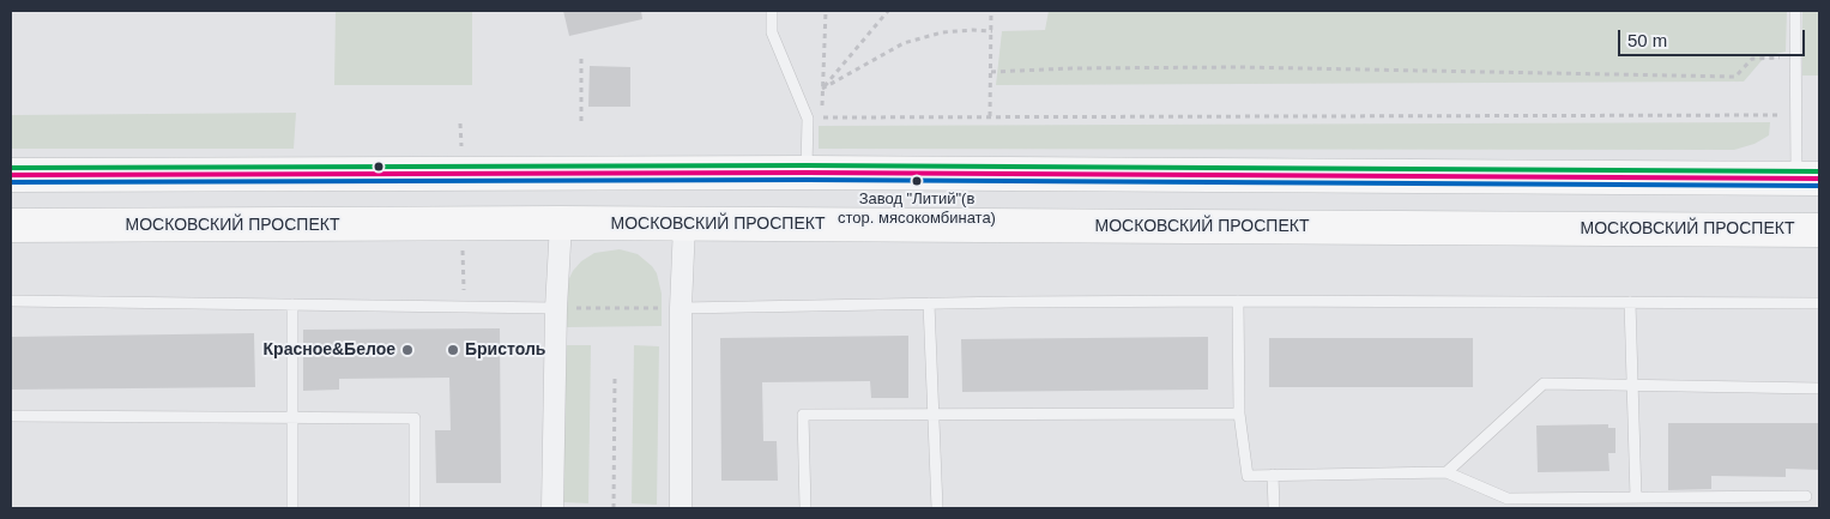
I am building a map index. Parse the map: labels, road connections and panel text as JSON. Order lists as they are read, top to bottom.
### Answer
{
  "streets": {
    "main road": ["МОСКОВСКИЙ ПРОСПЕКТ"]
  },
  "places": ["Завод \"Литий\"(в стор. мясокомбината)", "Красное&Белое", "Бристоль"],
  "scale_bar": "50 m"
}
